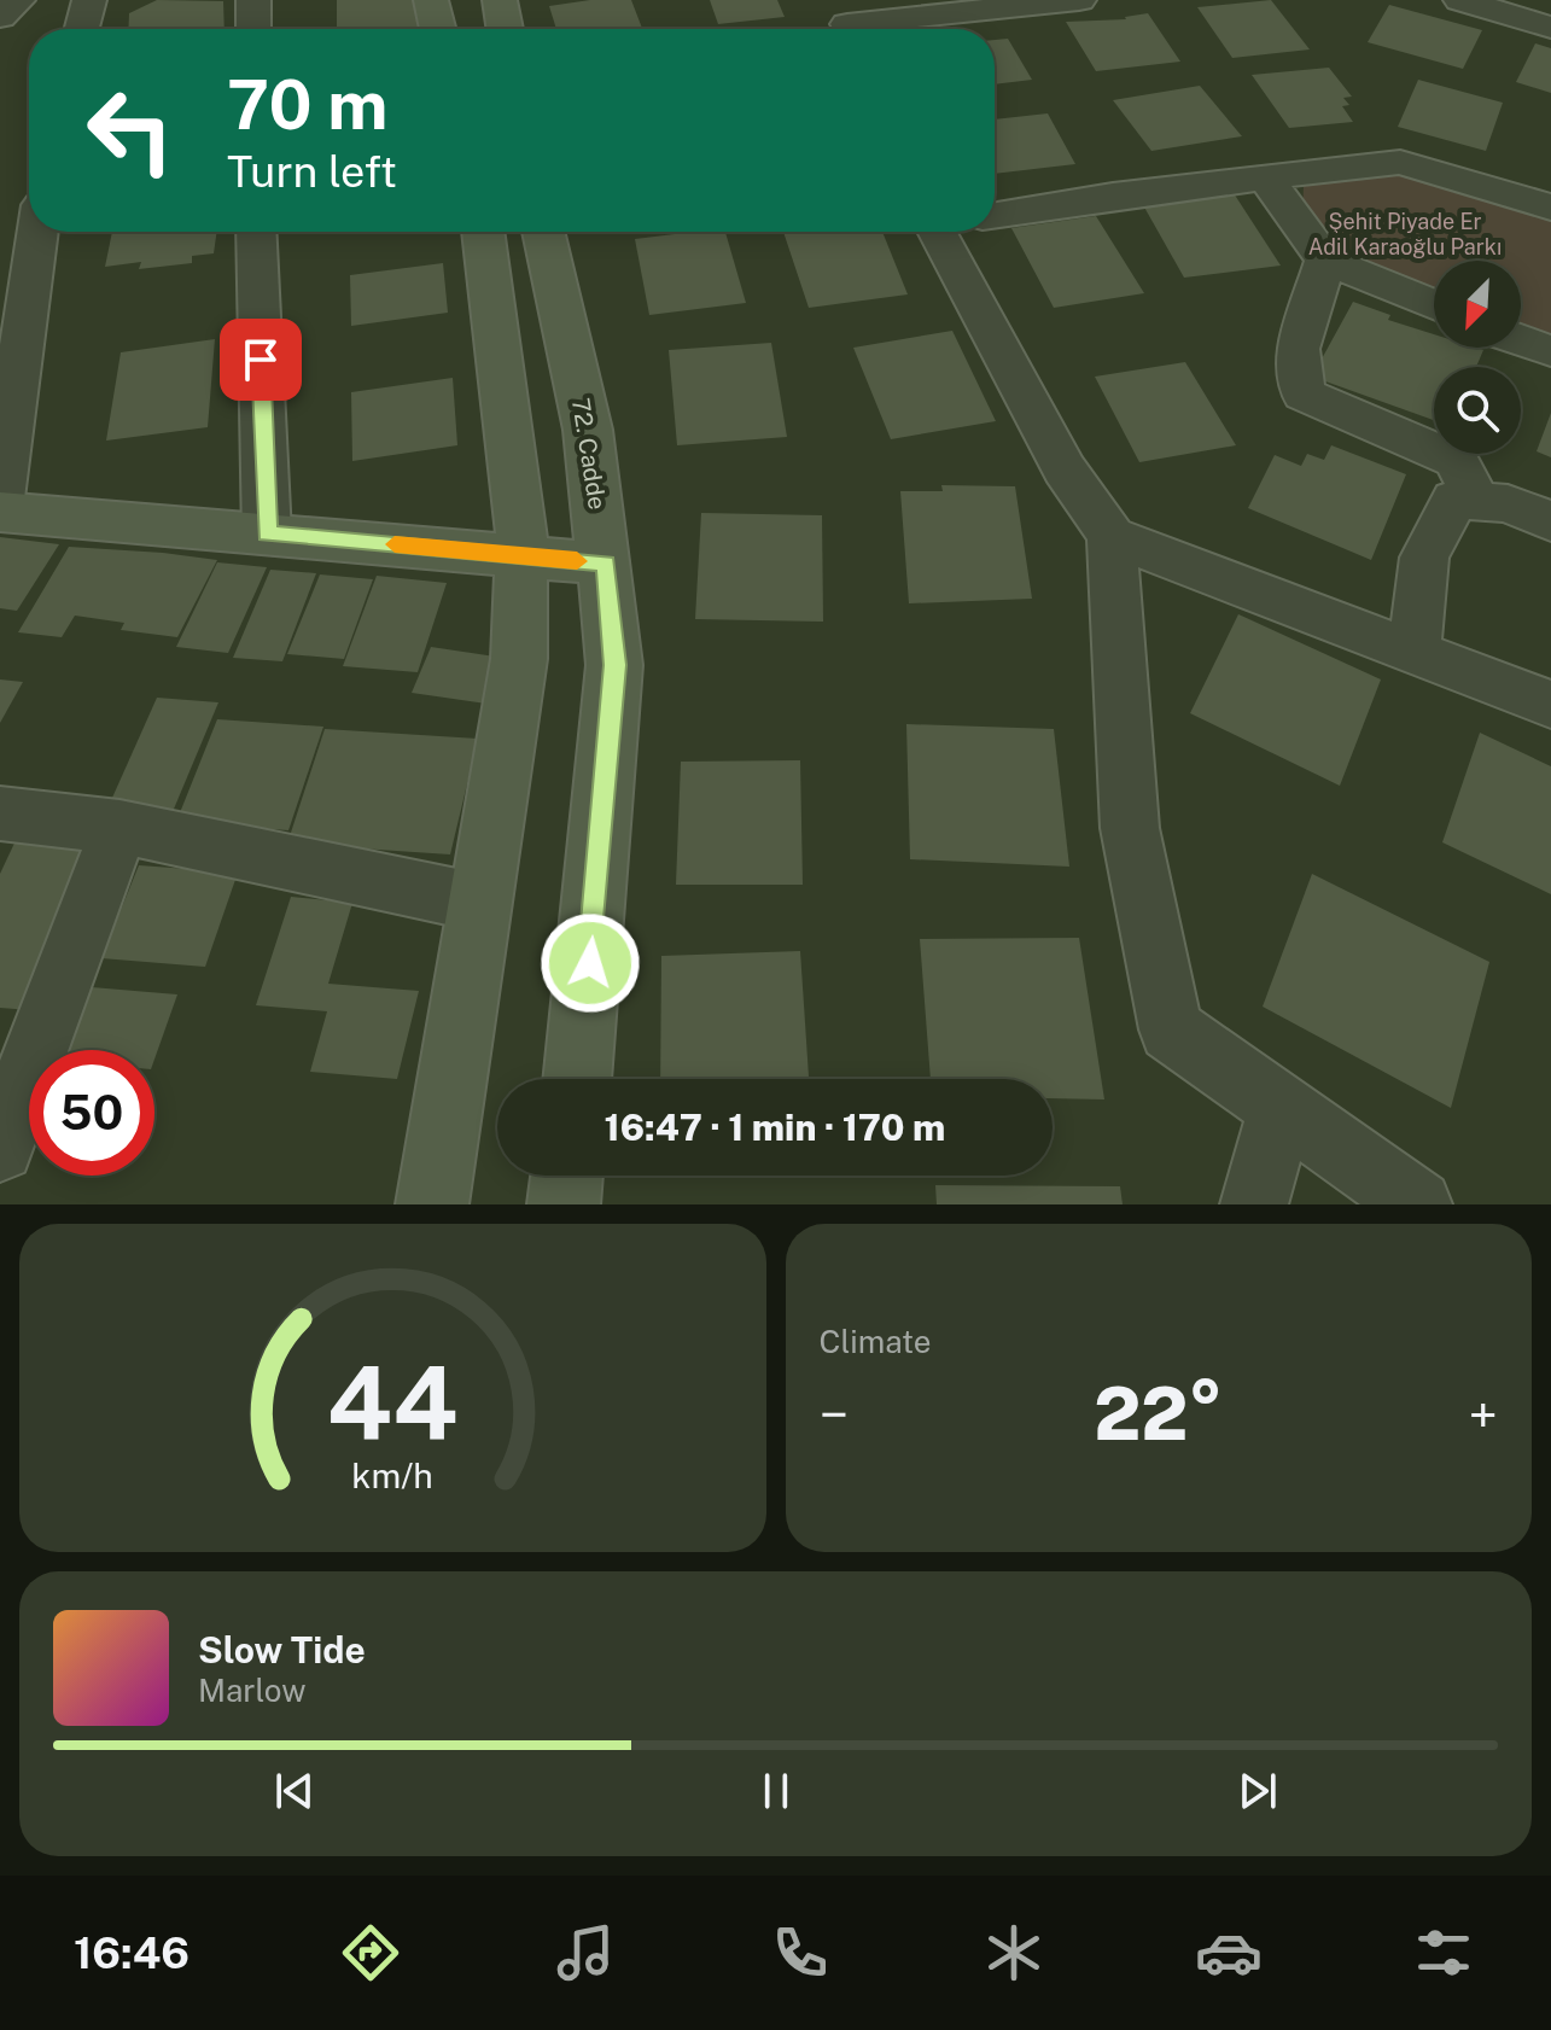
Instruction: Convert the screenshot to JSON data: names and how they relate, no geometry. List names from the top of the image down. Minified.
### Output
{"streets":{"main road":["72. Cadde"]},"parks":["Şehit Piyade Er Adil Karaoğlu Parkı"],"north":"bottom left","page":{"turn":["70 m","Turn left"],"limit":"50","trip":"16:47 · 1 min · 170 m","tile":"Climate","heat":["−","22°","+"],"song":["Slow Tide","Marlow"],"tabs":"16:46","gauge":["44","km/h"]}}
